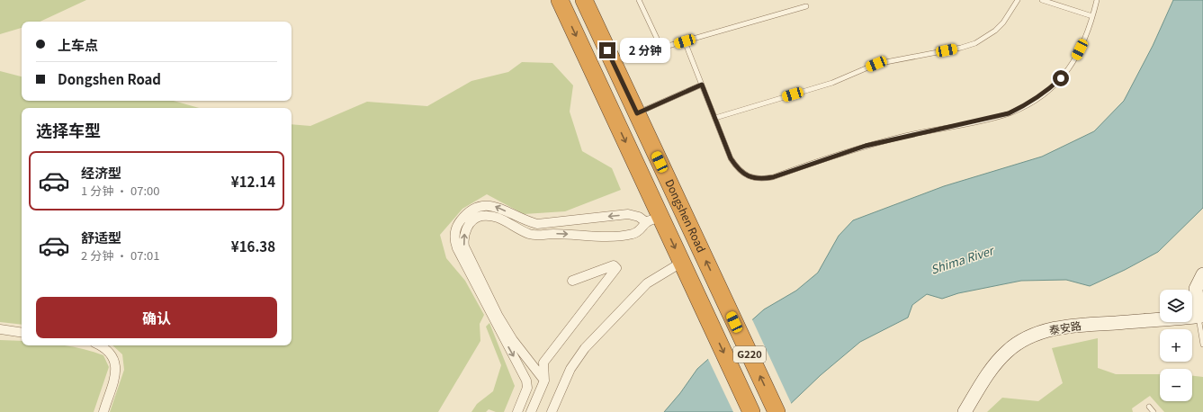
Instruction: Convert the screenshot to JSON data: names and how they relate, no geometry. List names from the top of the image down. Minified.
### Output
{"streets":{"highway":["Dongshen Road","G220"],"street":["泰安路"]},"water":["Shima River"],"page":{"banner":["上车点","Dongshen Road"],"bubble":"2 分钟","heading":"选择车型","list":[{"name":"经济型","note":"1 分钟 · 07:00","value":"¥12.14"},{"name":"舒适型","note":"2 分钟 · 07:01","value":"¥16.38"}],"map_buttons":["+","−"],"buttons":"确认"}}
